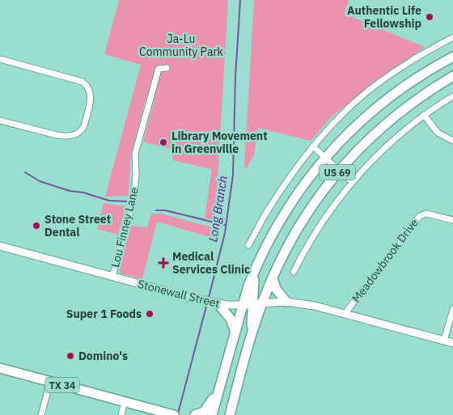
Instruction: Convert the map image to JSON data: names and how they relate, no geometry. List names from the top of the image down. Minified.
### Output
{"streets":{"main road":["US 69","TX 34"],"street":["Lou Finney Lane","Meadowbrook Drive","Stonewall Street"]},"crossings":[["US 69","Stonewall Street"],["Lou Finney Lane","Stonewall Street"],["Meadowbrook Drive","Stonewall Street"]],"water":["Long Branch"],"parks":["Ja-Lu Community Park"],"places":{"other":["Authentic Life Fellowship","Library Movement in Greenville","Stone Street Dental","Super 1 Foods","Domino's"],"health":["Medical Services Clinic"]}}
